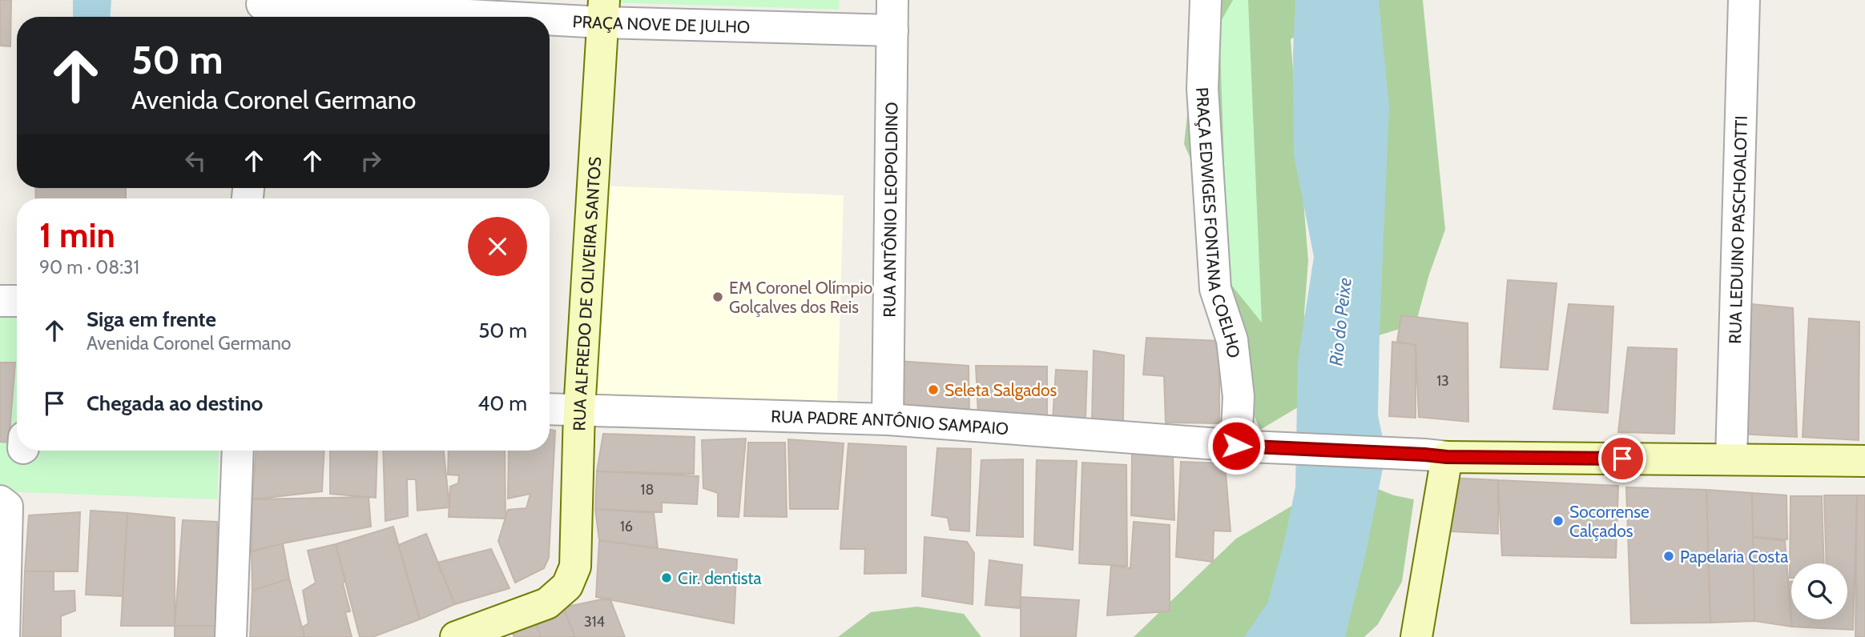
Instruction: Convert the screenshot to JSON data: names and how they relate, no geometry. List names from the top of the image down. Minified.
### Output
{"streets":{"street":["PRAÇA NOVE DE JULHO","RUA ANTÔNIO LEOPOLDINO","PRAÇA EDWIGES FONTANA COELHO","RUA LEDUINO PASCHOALOTTI","RUA ALFREDO DE OLIVEIRA SANTOS","RUA PADRE ANTÔNIO SAMPAIO"]},"crossings":[["PRAÇA NOVE DE JULHO","RUA ANTÔNIO LEOPOLDINO"],["PRAÇA NOVE DE JULHO","RUA ALFREDO DE OLIVEIRA SANTOS"],["RUA ANTÔNIO LEOPOLDINO","RUA PADRE ANTÔNIO SAMPAIO"],["PRAÇA EDWIGES FONTANA COELHO","RUA PADRE ANTÔNIO SAMPAIO"],["RUA ALFREDO DE OLIVEIRA SANTOS","RUA PADRE ANTÔNIO SAMPAIO"]],"water":["Rio do Peixe"],"places":["EM Coronel Olímpio Golçalves dos Reis","Seleta Salgados","Socorrense Calçados","Papelaria Costa","Cir. dentista"],"house_numbers":["13","18","16","314"],"page":{"turn":["50 m","Avenida Coronel Germano"],"heading":["1 min","90 m · 08:31"],"list":[{"name":"Siga em frente","note":"Avenida Coronel Germano","value":"50 m"},{"name":"Chegada ao destino","value":"40 m"}]}}
